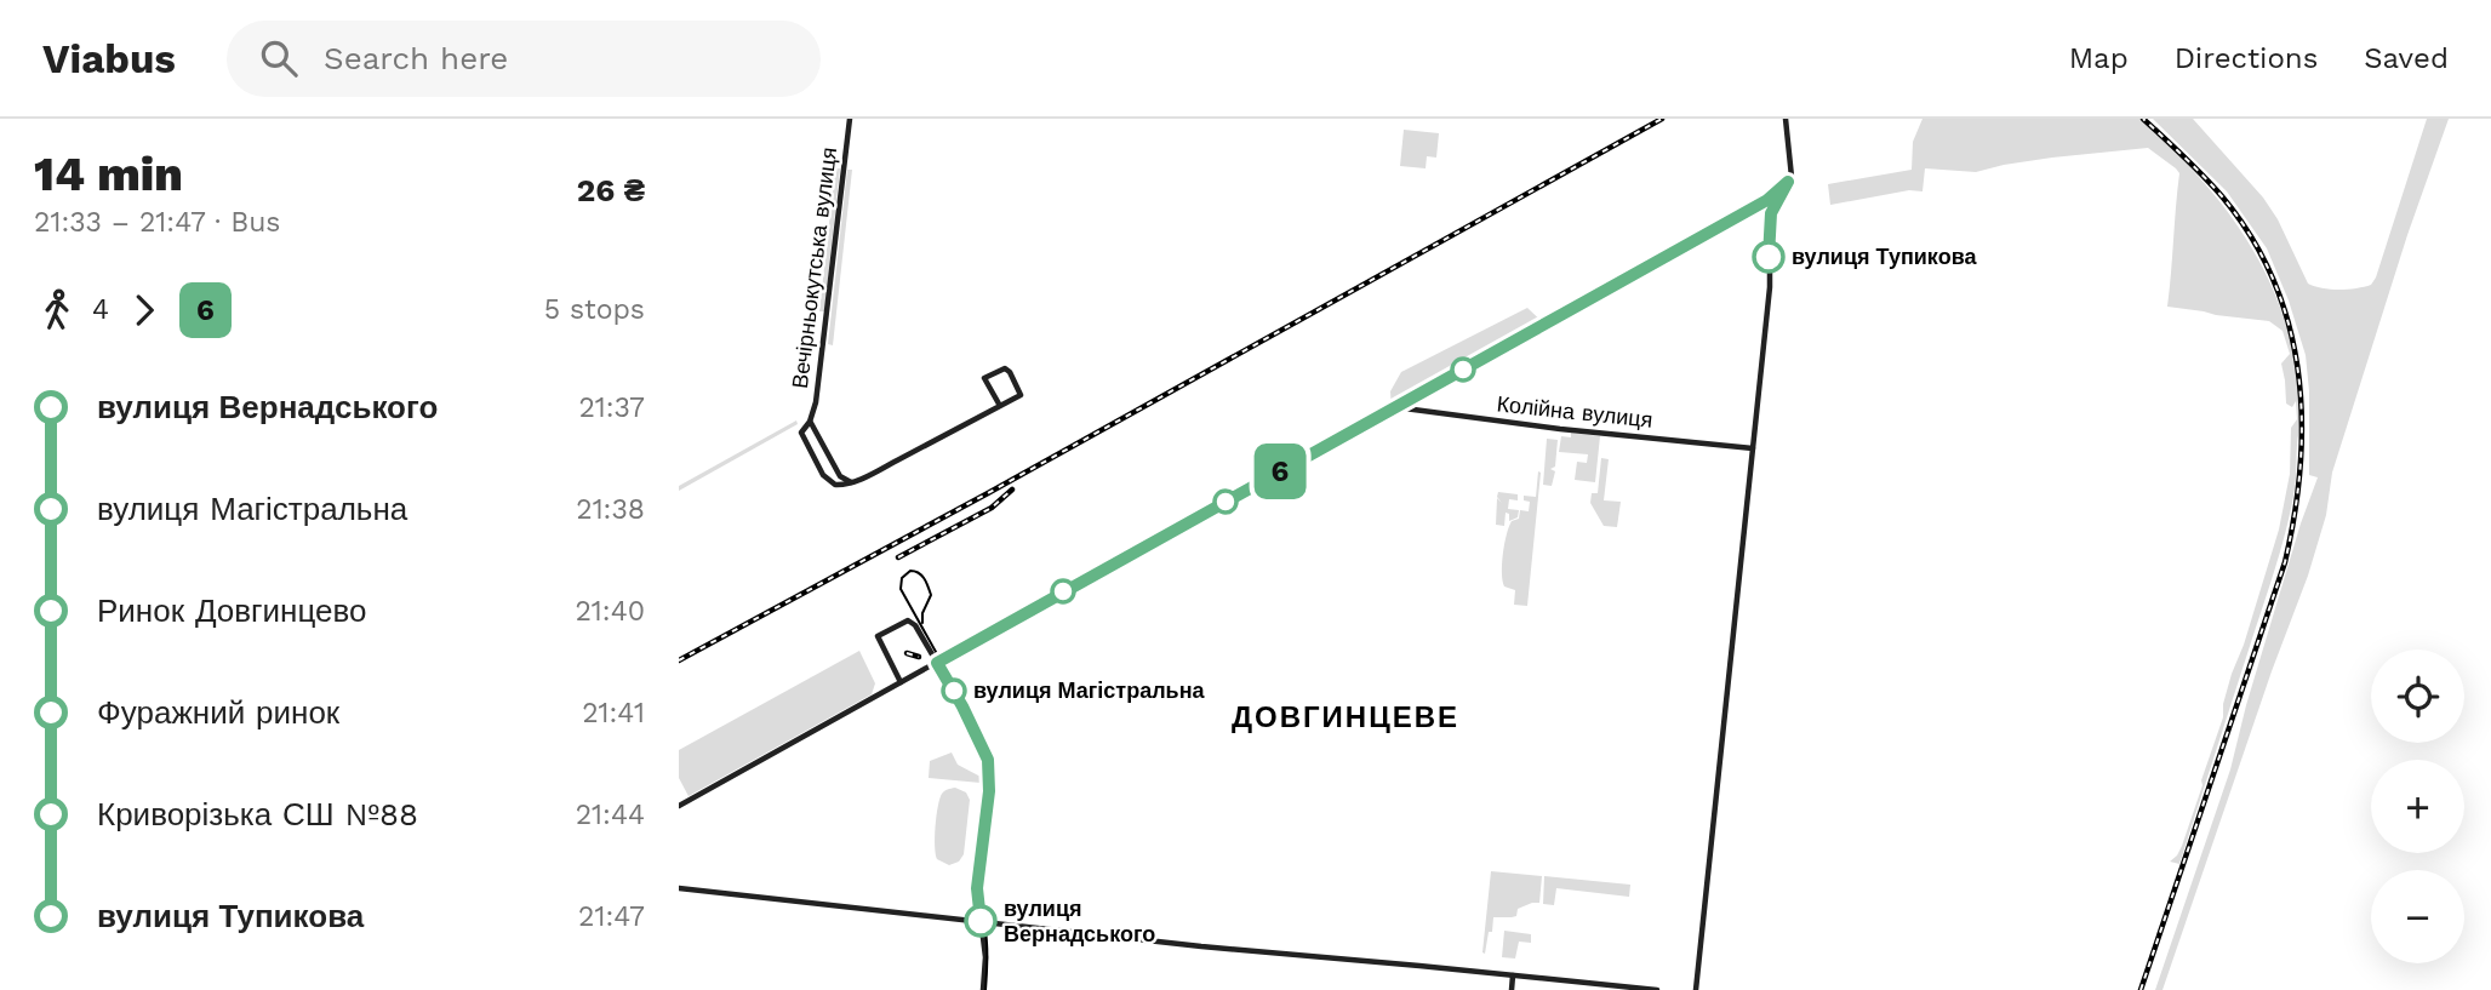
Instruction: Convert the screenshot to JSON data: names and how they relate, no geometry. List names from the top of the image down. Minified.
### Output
{"streets":{"street":["Вечірньокутська вулиця","Колійна вулиця"]},"districts":["ДОВГИНЦЕВЕ"],"places":["вулиця Тупикова","вулиця Магістральна","вулиця Вернадського"],"lines":["bus line 6"],"page":{"header":"Viabus","search":"Search here","nav":["Map","Directions","Saved"],"heading":["14 min","21:33 – 21:47 · Bus","26 ₴"],"on_map":"6","legs":["4","6","5 stops"],"list":[{"name":"вулиця Вернадського","value":"21:37"},{"name":"вулиця Магістральна","value":"21:38"},{"name":"Ринок Довгинцево","value":"21:40"},{"name":"Фуражний ринок","value":"21:41"},{"name":"Криворізька СШ №88","value":"21:44"},{"name":"вулиця Тупикова","value":"21:47"}],"map_buttons":["+","−"]}}
